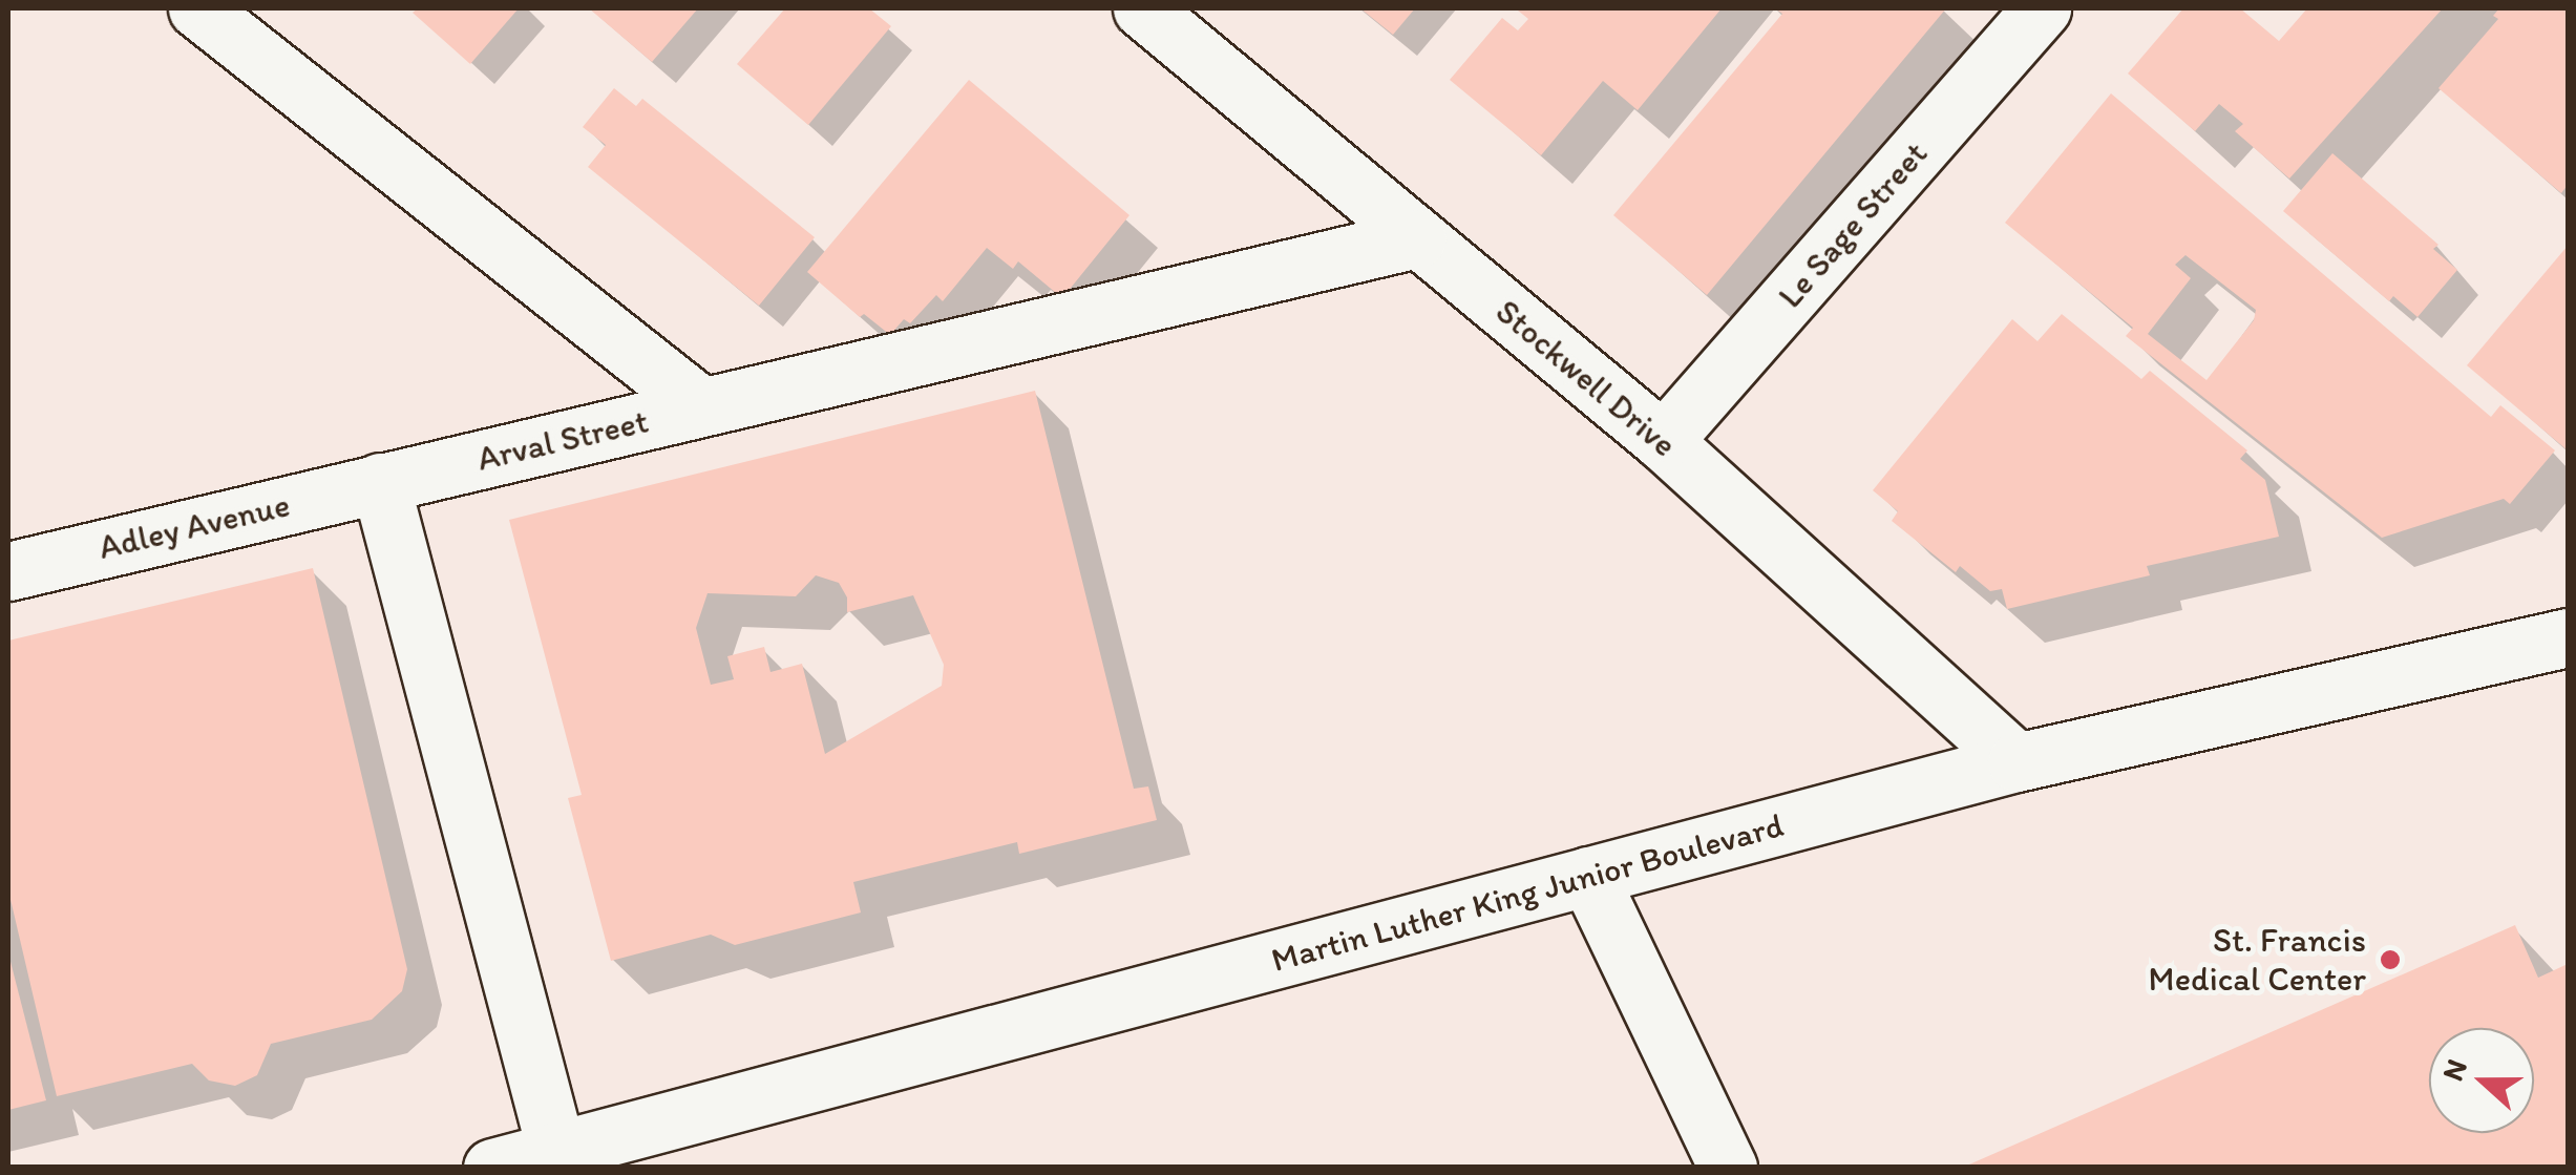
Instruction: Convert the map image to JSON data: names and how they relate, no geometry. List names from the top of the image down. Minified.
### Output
{"streets":{"street":["Le Sage Street","Stockwell Drive","Arval Street","Adley Avenue","Martin Luther King Junior Boulevard"]},"crossings":[["Le Sage Street","Stockwell Drive"],["Stockwell Drive","Arval Street"],["Stockwell Drive","Martin Luther King Junior Boulevard"],["Arval Street","Adley Avenue"]],"places":["St. Francis Medical Center"],"north":"left"}
